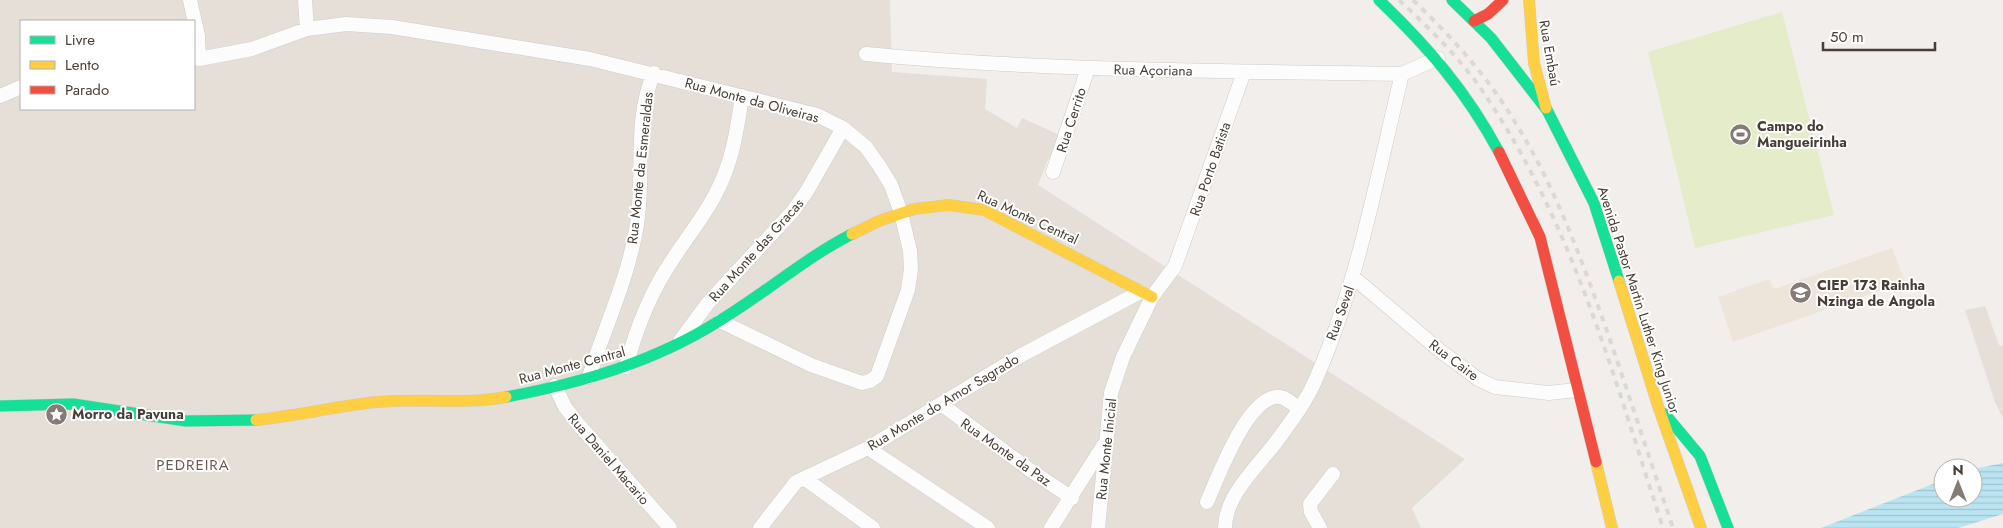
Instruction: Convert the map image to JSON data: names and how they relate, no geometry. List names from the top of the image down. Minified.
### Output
{"streets":{"street":["Rua Embaú","Rua Açoriana","Rua Monte da Oliveiras","Rua Cerrito","Rua Monte da Esmeraldas","Rua Porto Batista","Rua Monte Central","Rua Monte das Gracas","Avenida Pastor Martin Luther King Junior","Rua Seval","Rua Caire","Rua Monte do Amor Sagrado","Rua Monte Inicial","Rua Monte da Paz","Rua Daniel Macario"]},"crossings":[["Rua Embaú","Avenida Pastor Martin Luther King Junior"],["Rua Açoriana","Rua Cerrito"],["Rua Açoriana","Rua Porto Batista"],["Rua Açoriana","Rua Seval"],["Rua Monte da Oliveiras","Rua Monte da Esmeraldas"],["Rua Monte da Oliveiras","Rua Monte Central"],["Rua Monte da Oliveiras","Rua Monte das Gracas"],["Rua Monte da Esmeraldas","Rua Monte Central"],["Rua Porto Batista","Rua Monte Inicial"],["Rua Monte Central","Rua Monte das Gracas"],["Rua Monte Central","Rua Monte do Amor Sagrado"],["Rua Monte Central","Rua Monte Inicial"],["Rua Monte Central","Rua Daniel Macario"],["Rua Seval","Rua Caire"],["Rua Monte do Amor Sagrado","Rua Monte Inicial"],["Rua Monte do Amor Sagrado","Rua Monte da Paz"]],"districts":["PEDREIRA"],"places":{"sports":["Campo do Mangueirinha"],"school or university":["CIEP 173 Rainha Nzinga de Angola"],"place":["Morro da Pavuna"]},"legend":["Livre","Lento","Parado"],"scale_bar":"50 m","north":"top"}
